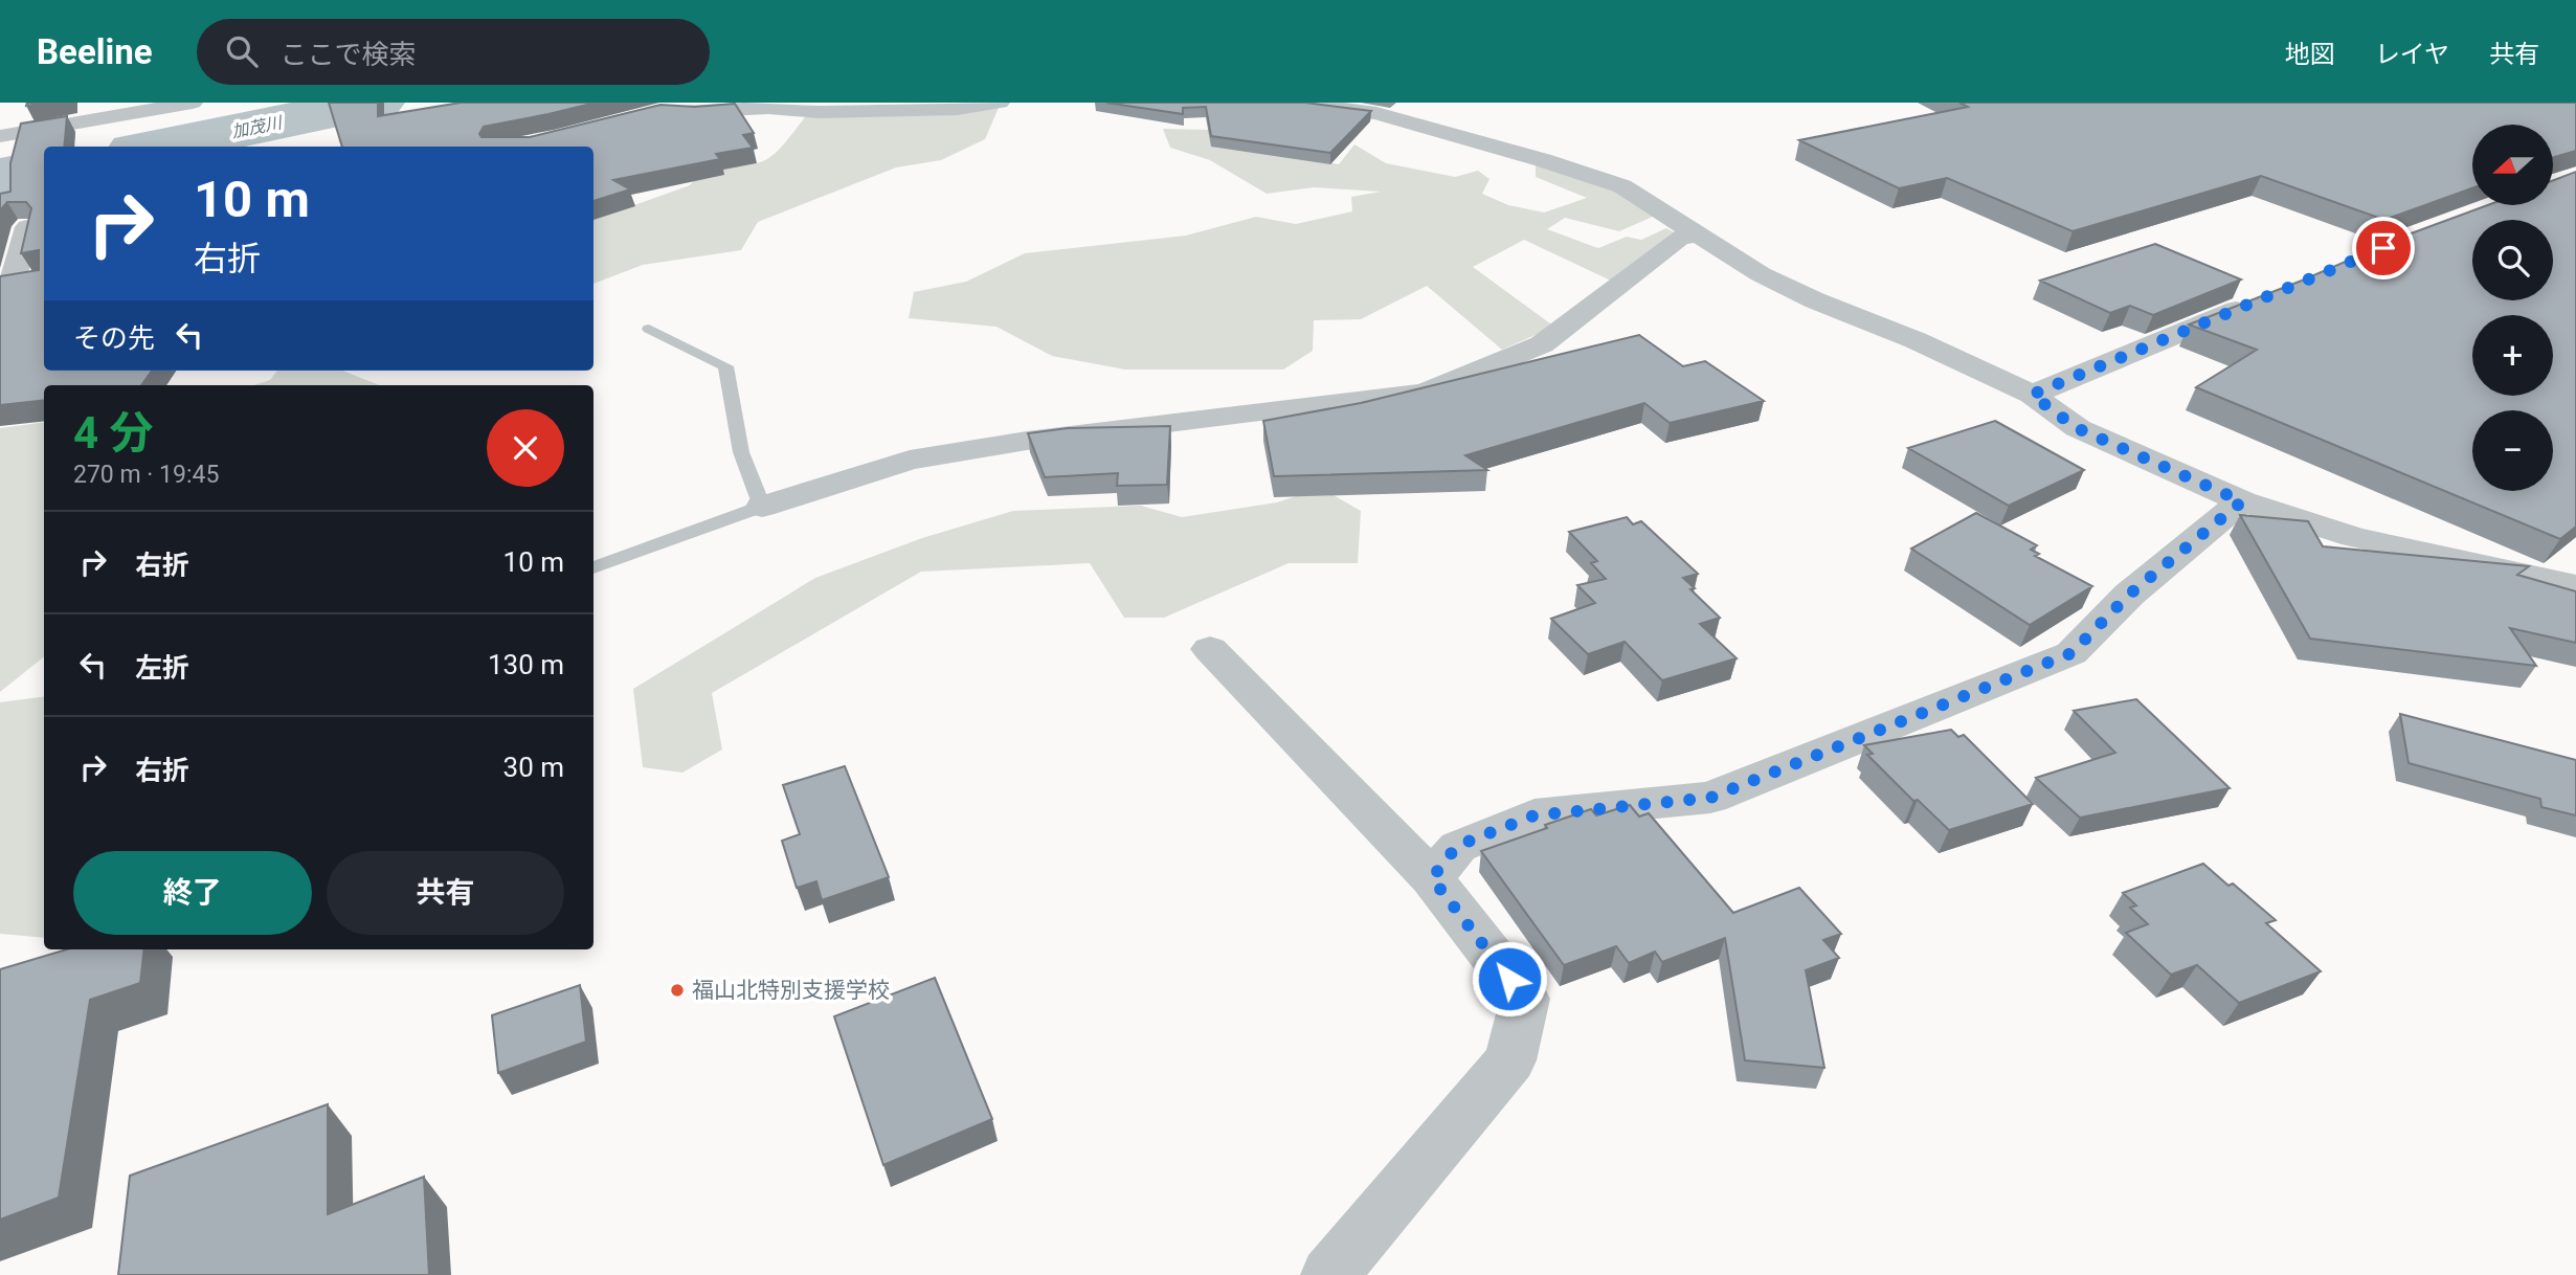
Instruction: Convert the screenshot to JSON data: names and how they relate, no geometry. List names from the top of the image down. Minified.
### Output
{"water":["加茂川"],"places":["福山北特別支援学校"],"north":"left","page":{"header":"Beeline","search":"ここで検索","nav":["地図","レイヤ","共有"],"map_buttons":["+","−"],"turn":["10 m","右折"],"then":"その先","heading":["4 分","270 m · 19:45"],"list":[{"name":"右折","value":"10 m"},{"name":"左折","value":"130 m"},{"name":"右折","value":"30 m"}],"buttons":["終了","共有"]}}
